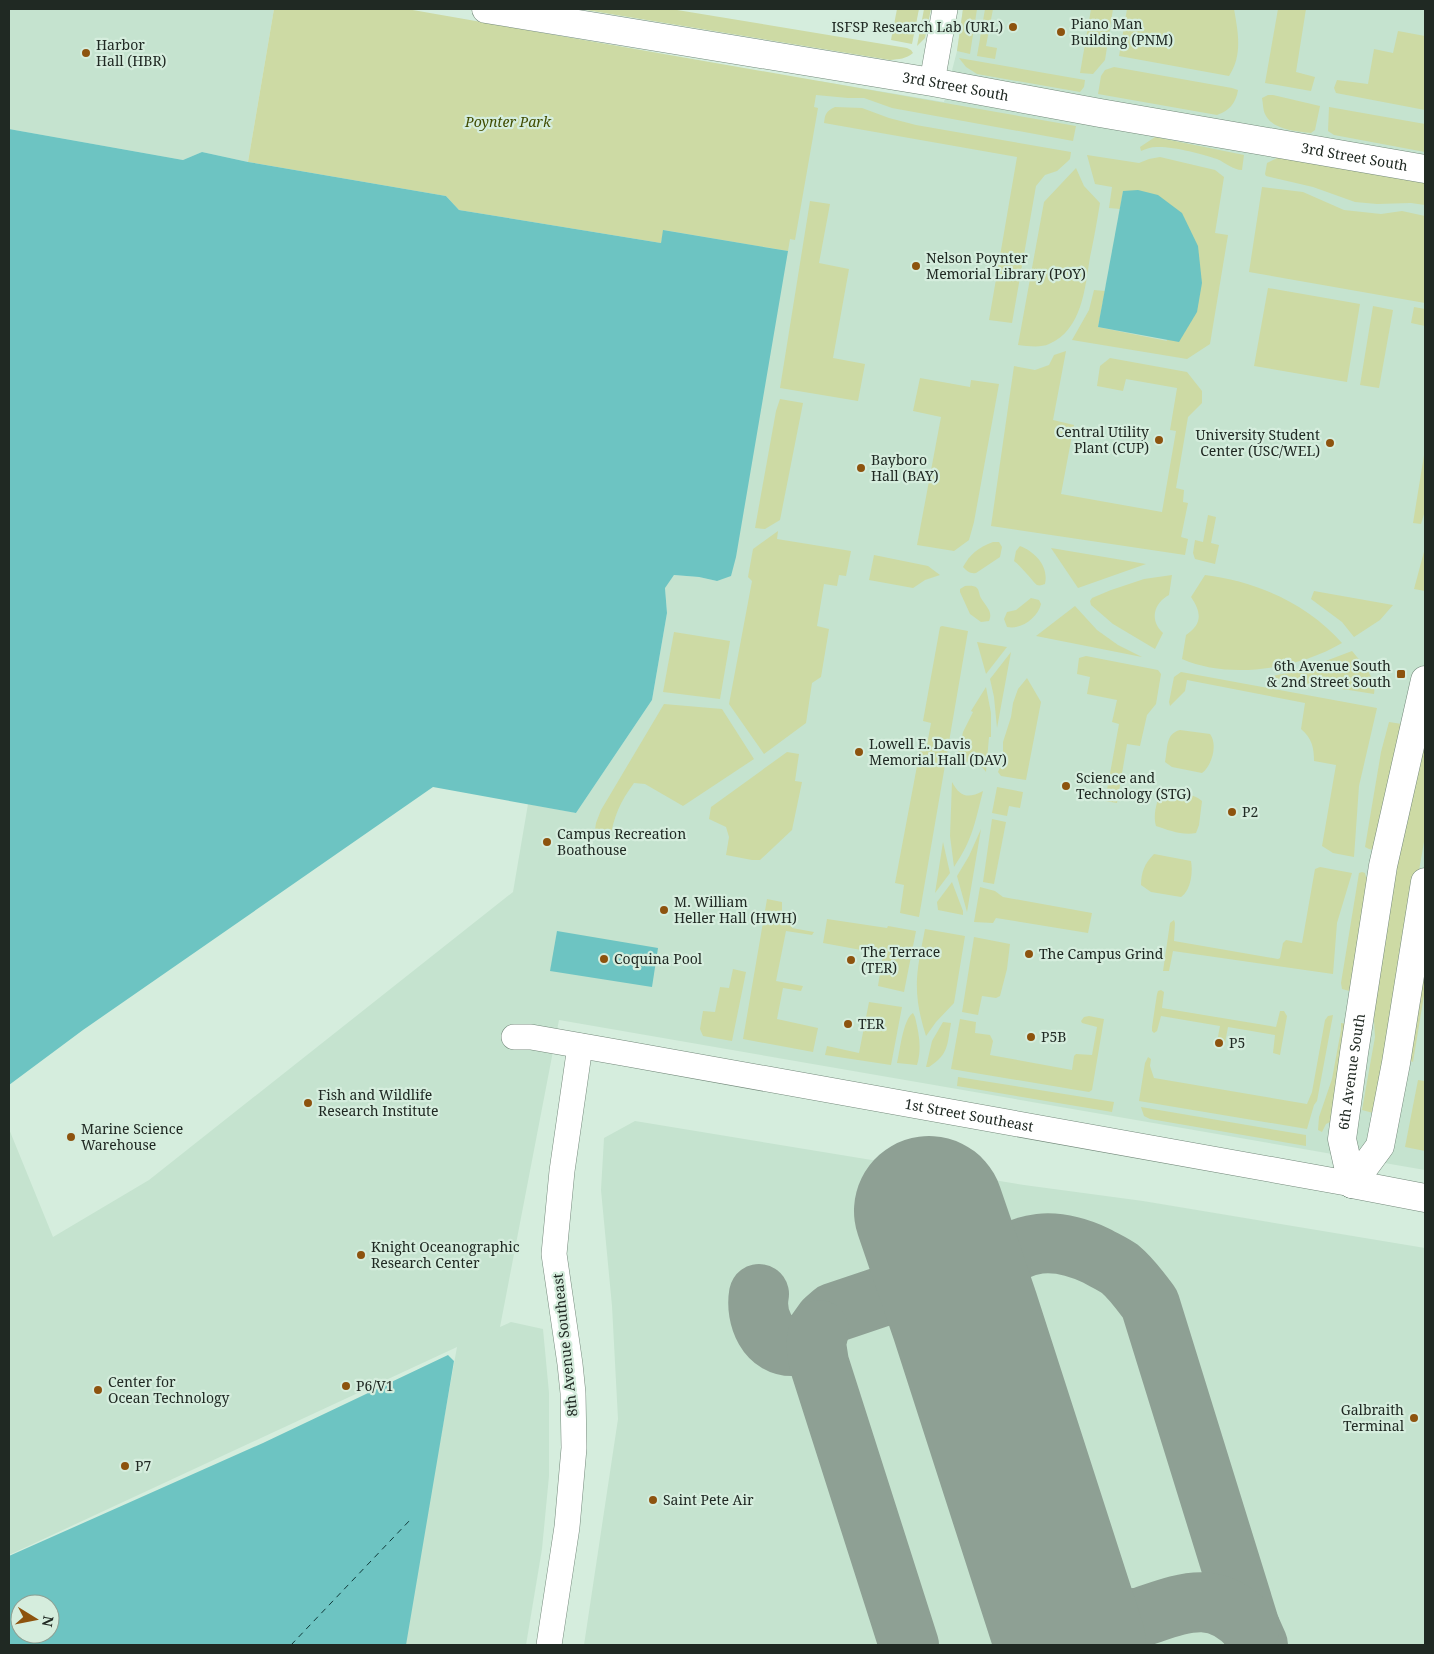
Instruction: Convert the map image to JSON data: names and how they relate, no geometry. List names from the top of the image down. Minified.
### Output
{"streets":{"street":["3rd Street South","6th Avenue South","1st Street Southeast","8th Avenue Southeast"]},"crossings":[["6th Avenue South","1st Street Southeast"],["1st Street Southeast","8th Avenue Southeast"]],"parks":["Poynter Park"],"places":{"other":["ISFSP Research Lab (URL)","Piano Man Building (PNM)","Harbor Hall (HBR)","Nelson Poynter Memorial Library (POY)","Central Utility Plant (CUP)","University Student Center (USC/WEL)","Bayboro Hall (BAY)","Lowell E. Davis Memorial Hall (DAV)","Science and Technology (STG)","P2","Campus Recreation Boathouse","M. William Heller Hall (HWH)","The Campus Grind","Coquina Pool","The Terrace (TER)","TER","P5B","P5","Fish and Wildlife Research Institute","Marine Science Warehouse","Knight Oceanographic Research Center","P6/V1","Center for Ocean Technology","Galbraith Terminal","P7","Saint Pete Air"],"transit":["6th Avenue South & 2nd Street South"]},"north":"right"}
